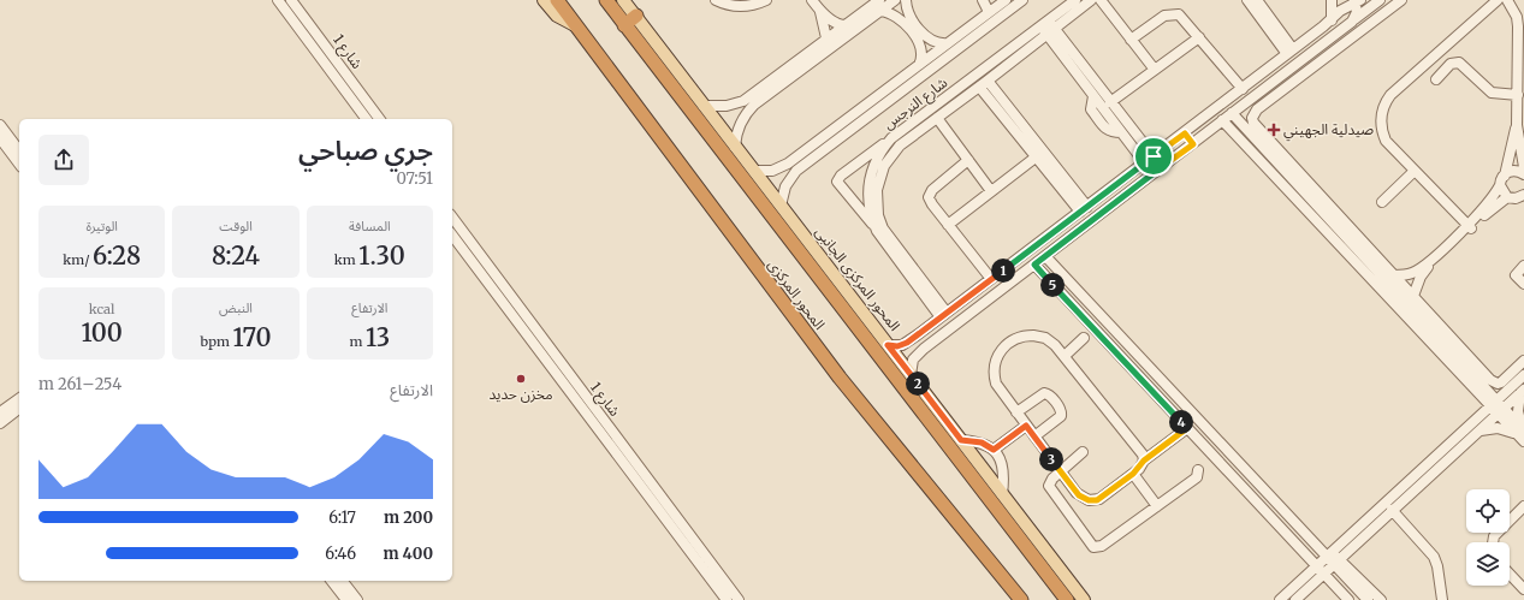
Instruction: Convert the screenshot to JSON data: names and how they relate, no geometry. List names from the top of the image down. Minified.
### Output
{"streets":{"highway":["المحور المركزى"],"main road":["المحور المركزى الجانبى"],"street":["شارع 1","شارع النرجس"]},"places":{"health":["صيدلية الجهيني"],"other":["مخزن حديد"]},"page":{"heading":["جري صباحي","07:51"],"stats":[["المسافة","1.30 km"],["الوقت","8:24"],["الوتيرة","6:28 /km"],["الارتفاع","13 m"],["النبض","170 bpm"],["kcal","100"]],"pins":["1","5","2","4","3"],"chart":["الارتفاع","254–261 m"],"list":[{"name":"200 m","note":"6:17"},{"name":"400 m","note":"6:46"}]}}
